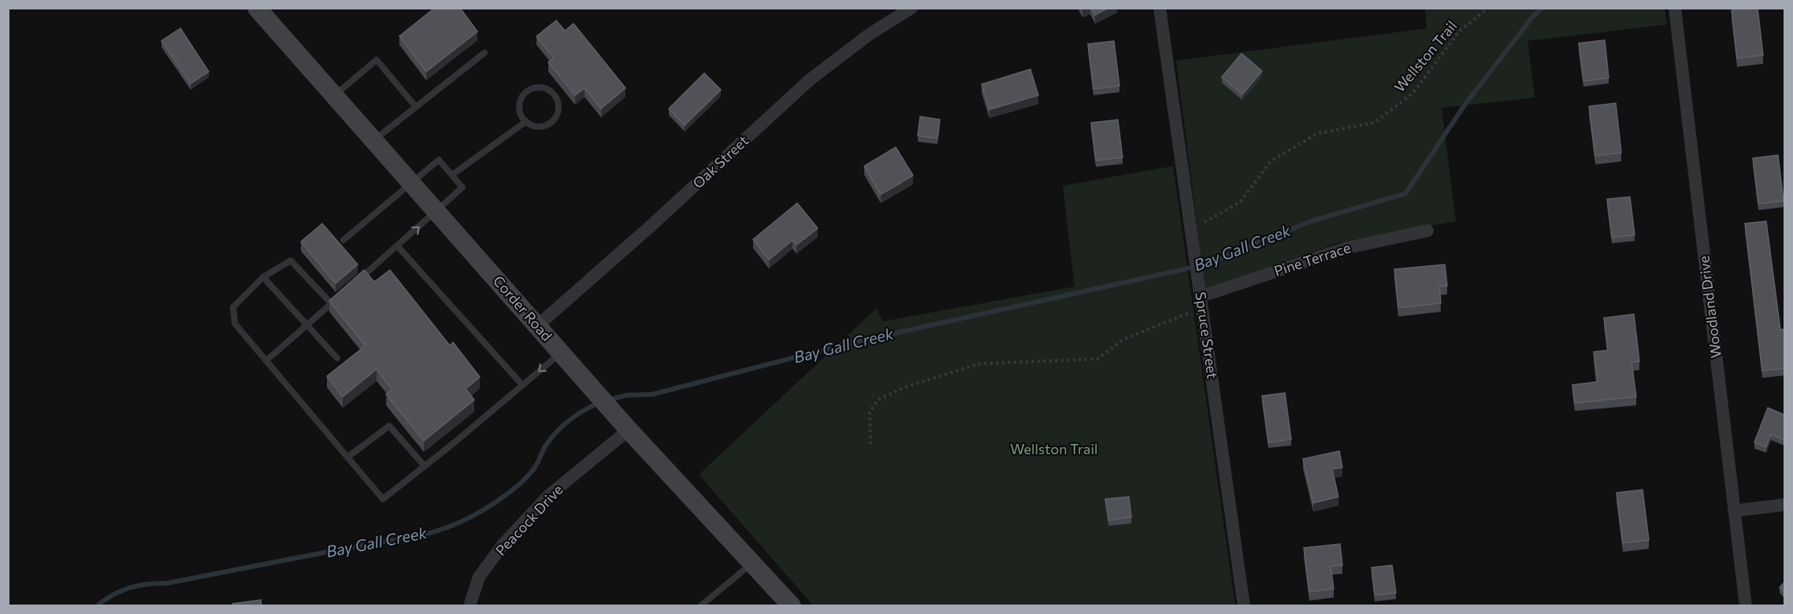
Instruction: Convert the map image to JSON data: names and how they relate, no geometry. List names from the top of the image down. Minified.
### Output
{"streets":{"street":["Oak Street","Pine Terrace","Woodland Drive","Corder Road","Spruce Street","Peacock Drive"],"path":["Wellston Trail"]},"crossings":[["Wellston Trail","Spruce Street"],["Oak Street","Corder Road"],["Pine Terrace","Spruce Street"],["Corder Road","Peacock Drive"]],"water":["Bay Gall Creek"],"parks":["Wellston Trail"]}
